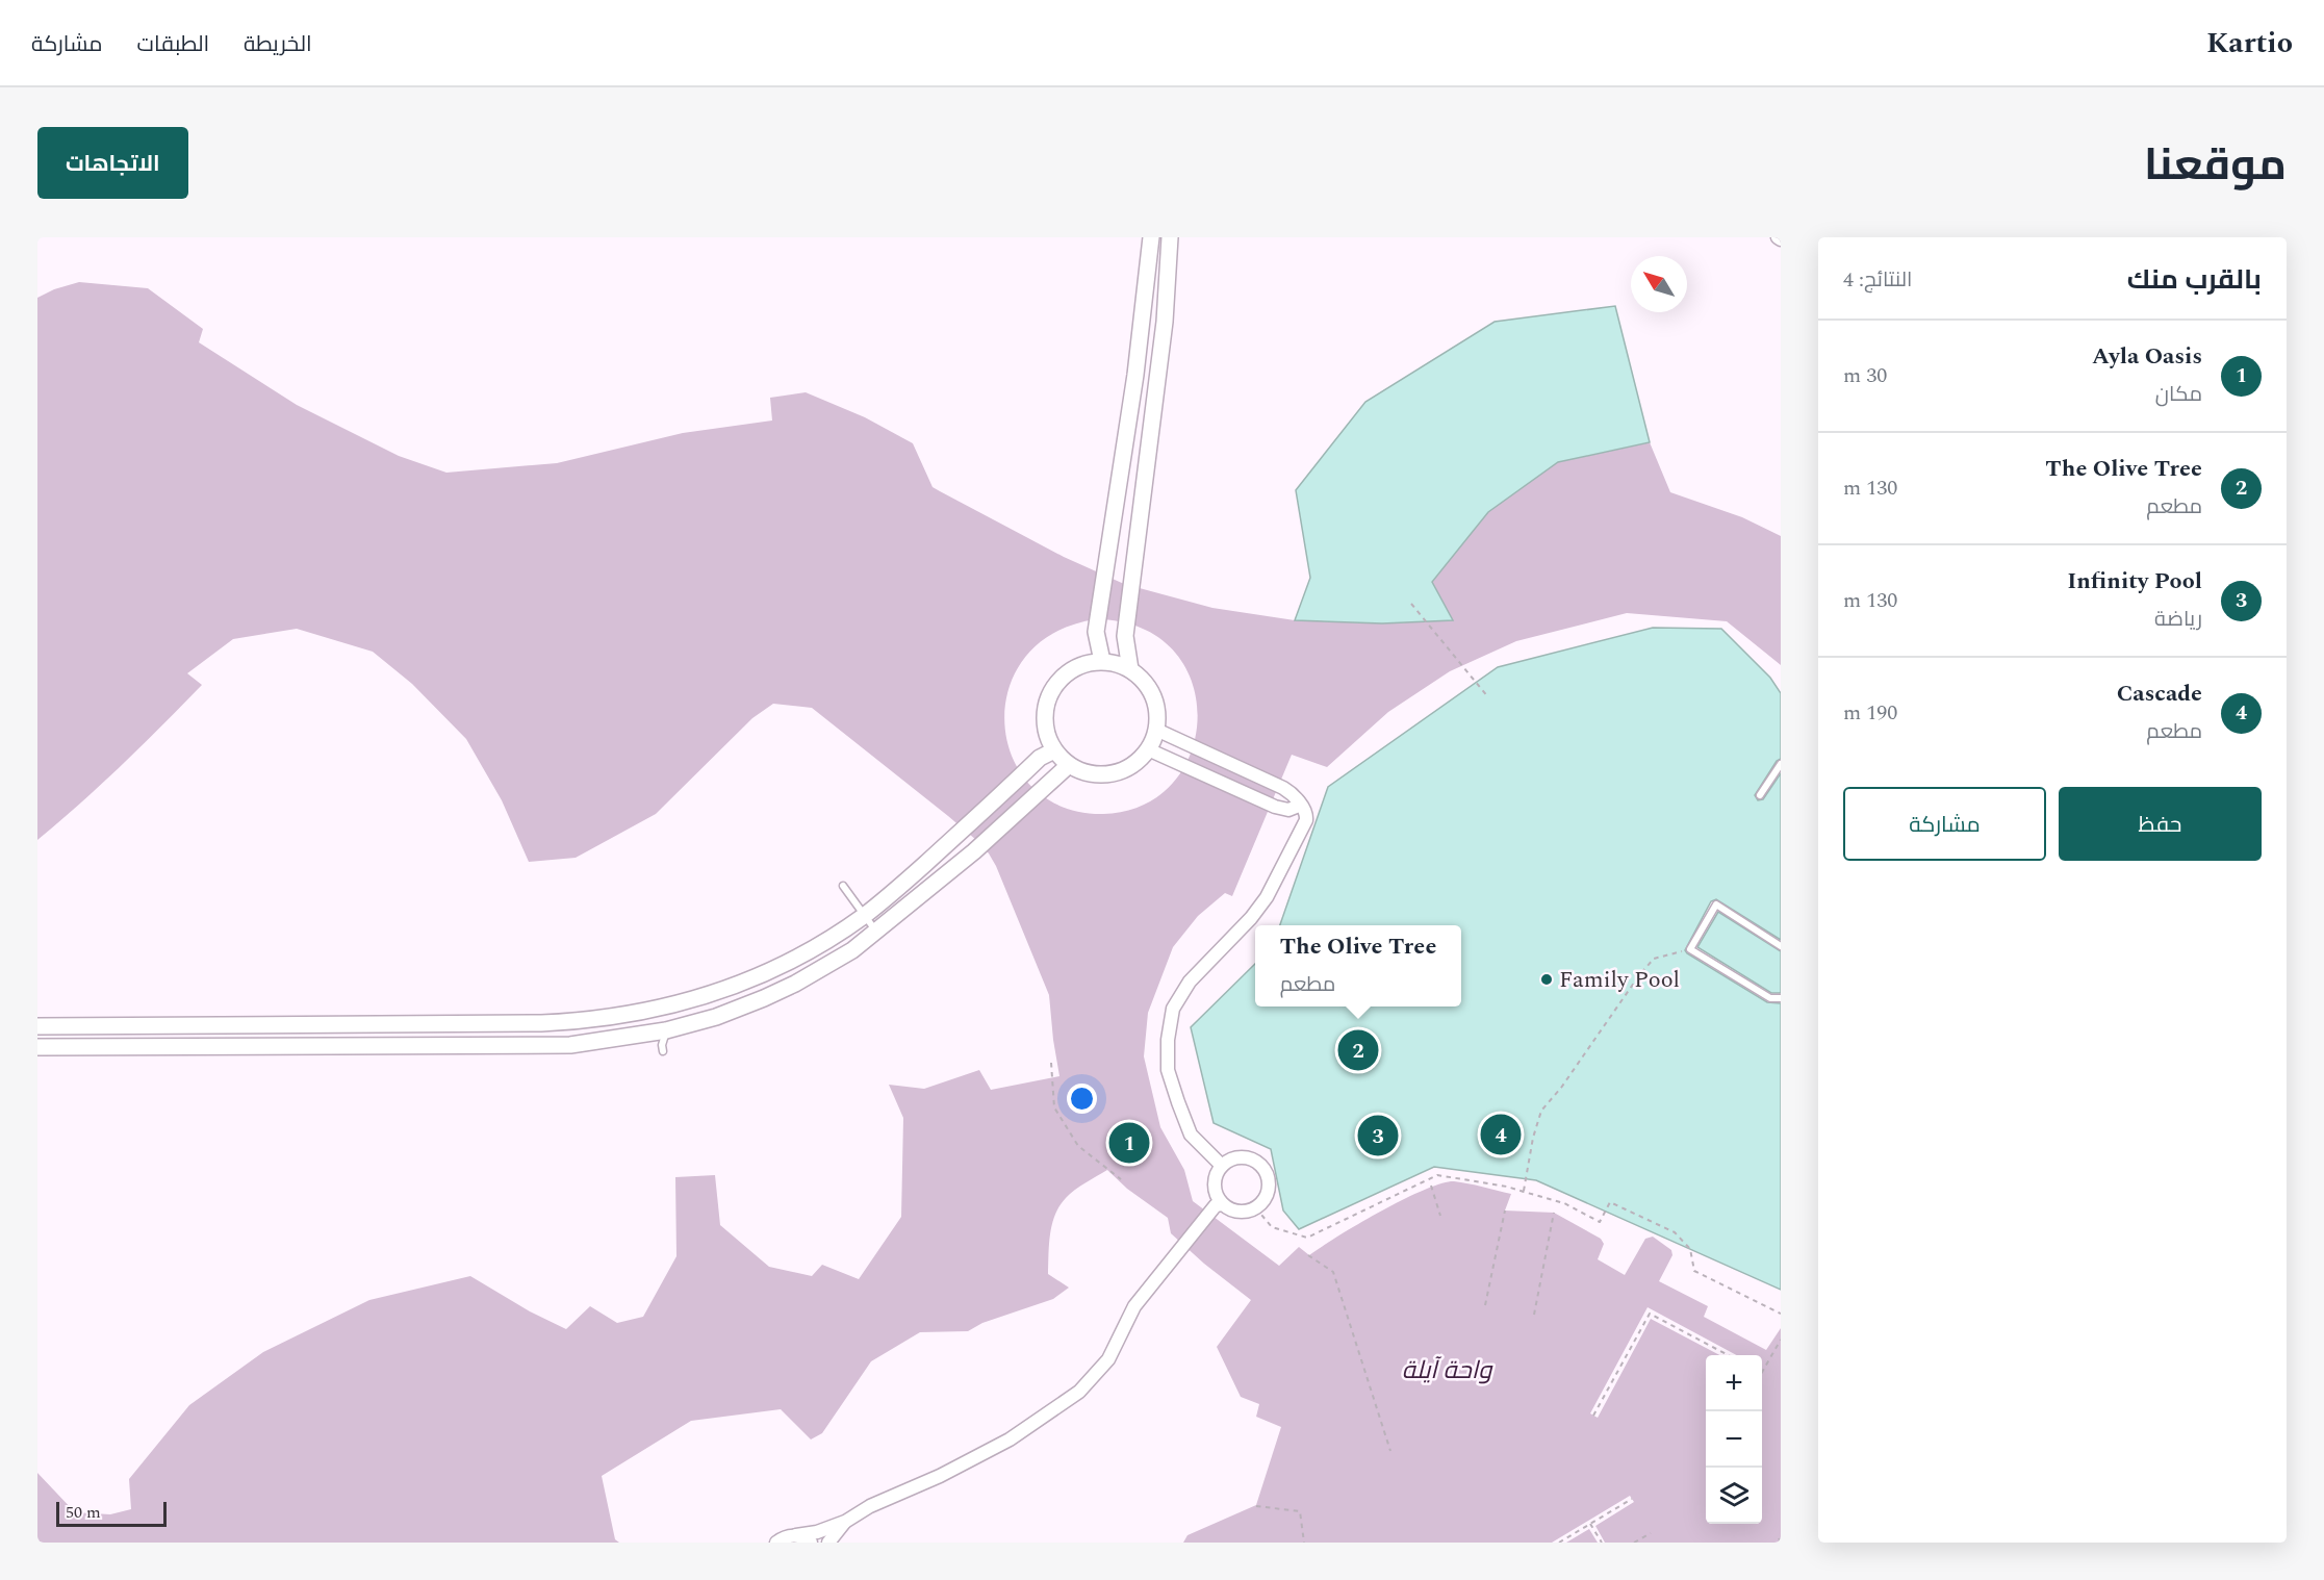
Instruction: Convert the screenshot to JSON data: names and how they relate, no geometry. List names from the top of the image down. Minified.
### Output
{"water":["واحة آيلة"],"places":["Family Pool"],"scale_bar":"50 m","north":"top left","page":{"header":"Kartio","nav":["الخريطة","الطبقات","مشاركة"],"title":"موقعنا","buttons":["الاتجاهات",["حفظ","مشاركة"]],"heading":["بالقرب منك","النتائج: 4"],"list":[{"mark":"1","name":"Ayla Oasis","note":"مكان","value":"30 m"},{"mark":"2","name":"The Olive Tree","note":"مطعم","value":"130 m"},{"mark":"3","name":"Infinity Pool","note":"رياضة","value":"130 m"},{"mark":"4","name":"Cascade","note":"مطعم","value":"190 m"}],"popup":["The Olive Tree","مطعم"],"pins":["2","4","3","1"],"map_buttons":["+","−"],"scale":"50 m"}}
